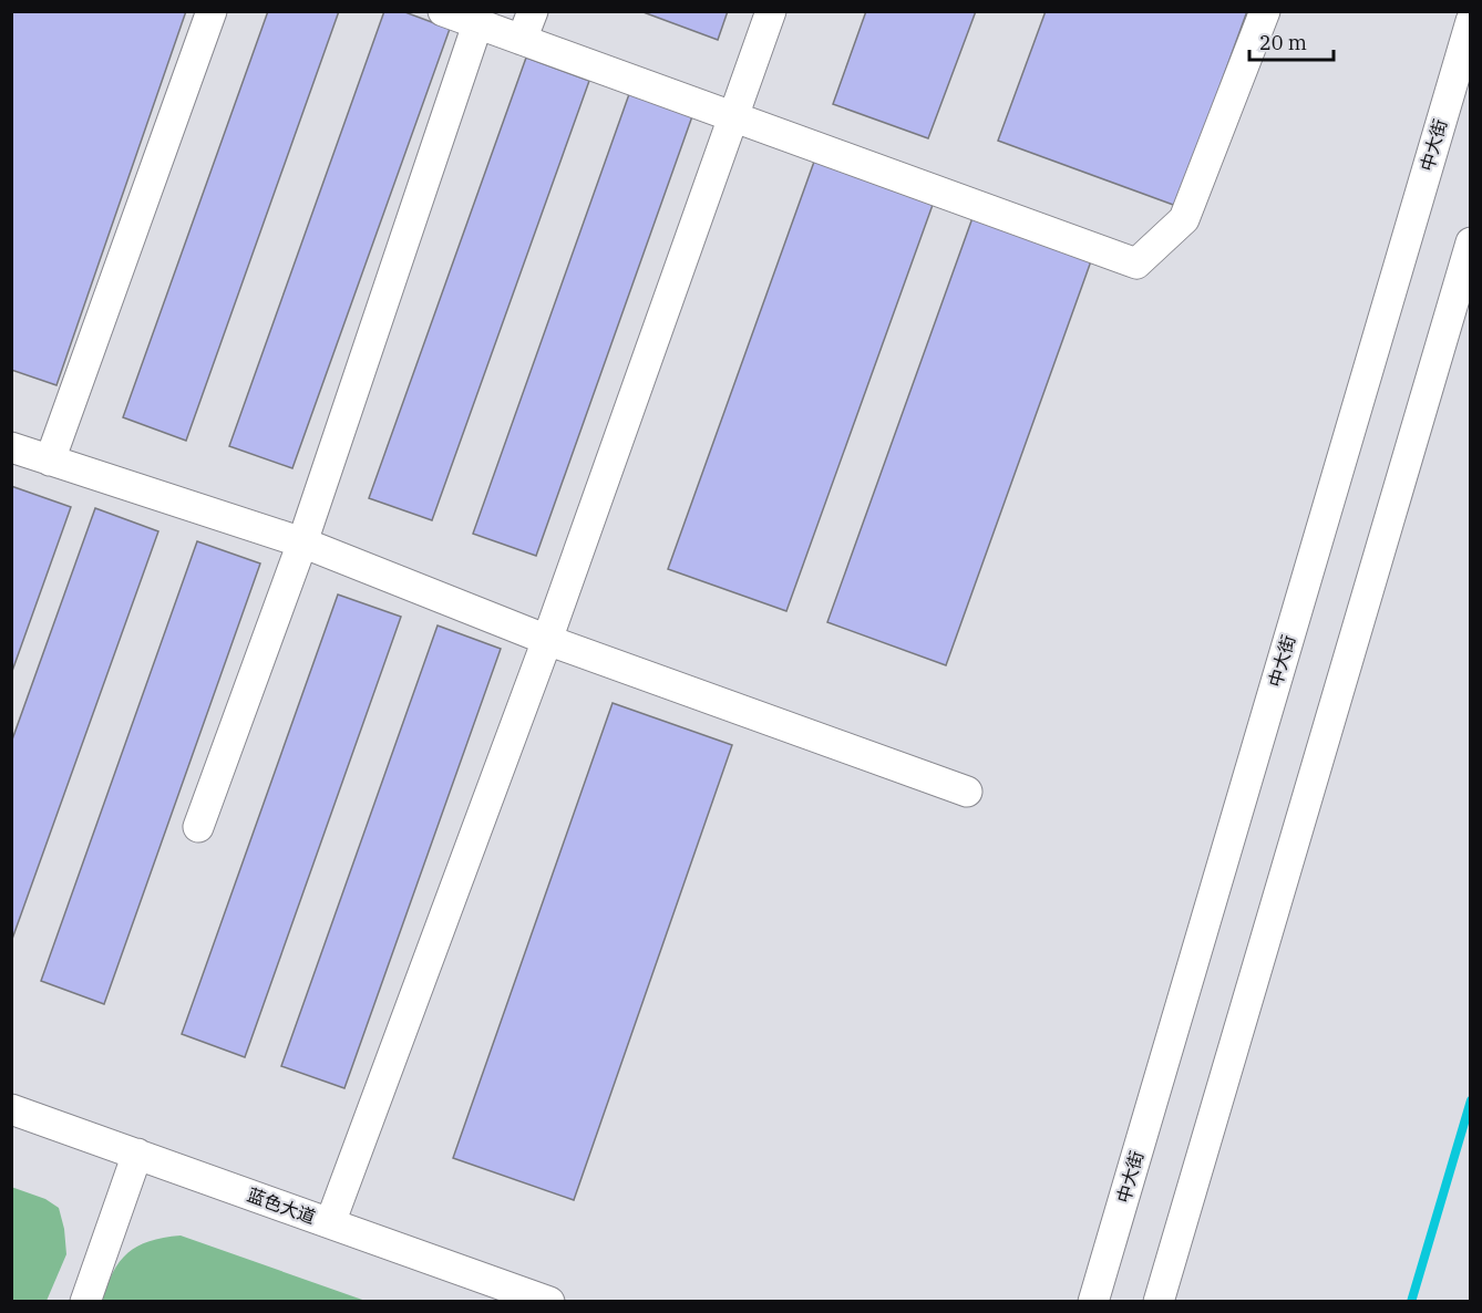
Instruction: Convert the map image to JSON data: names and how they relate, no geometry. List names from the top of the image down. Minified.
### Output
{"streets":{"street":["中大街","蓝色大道"]},"scale_bar":"20 m"}
